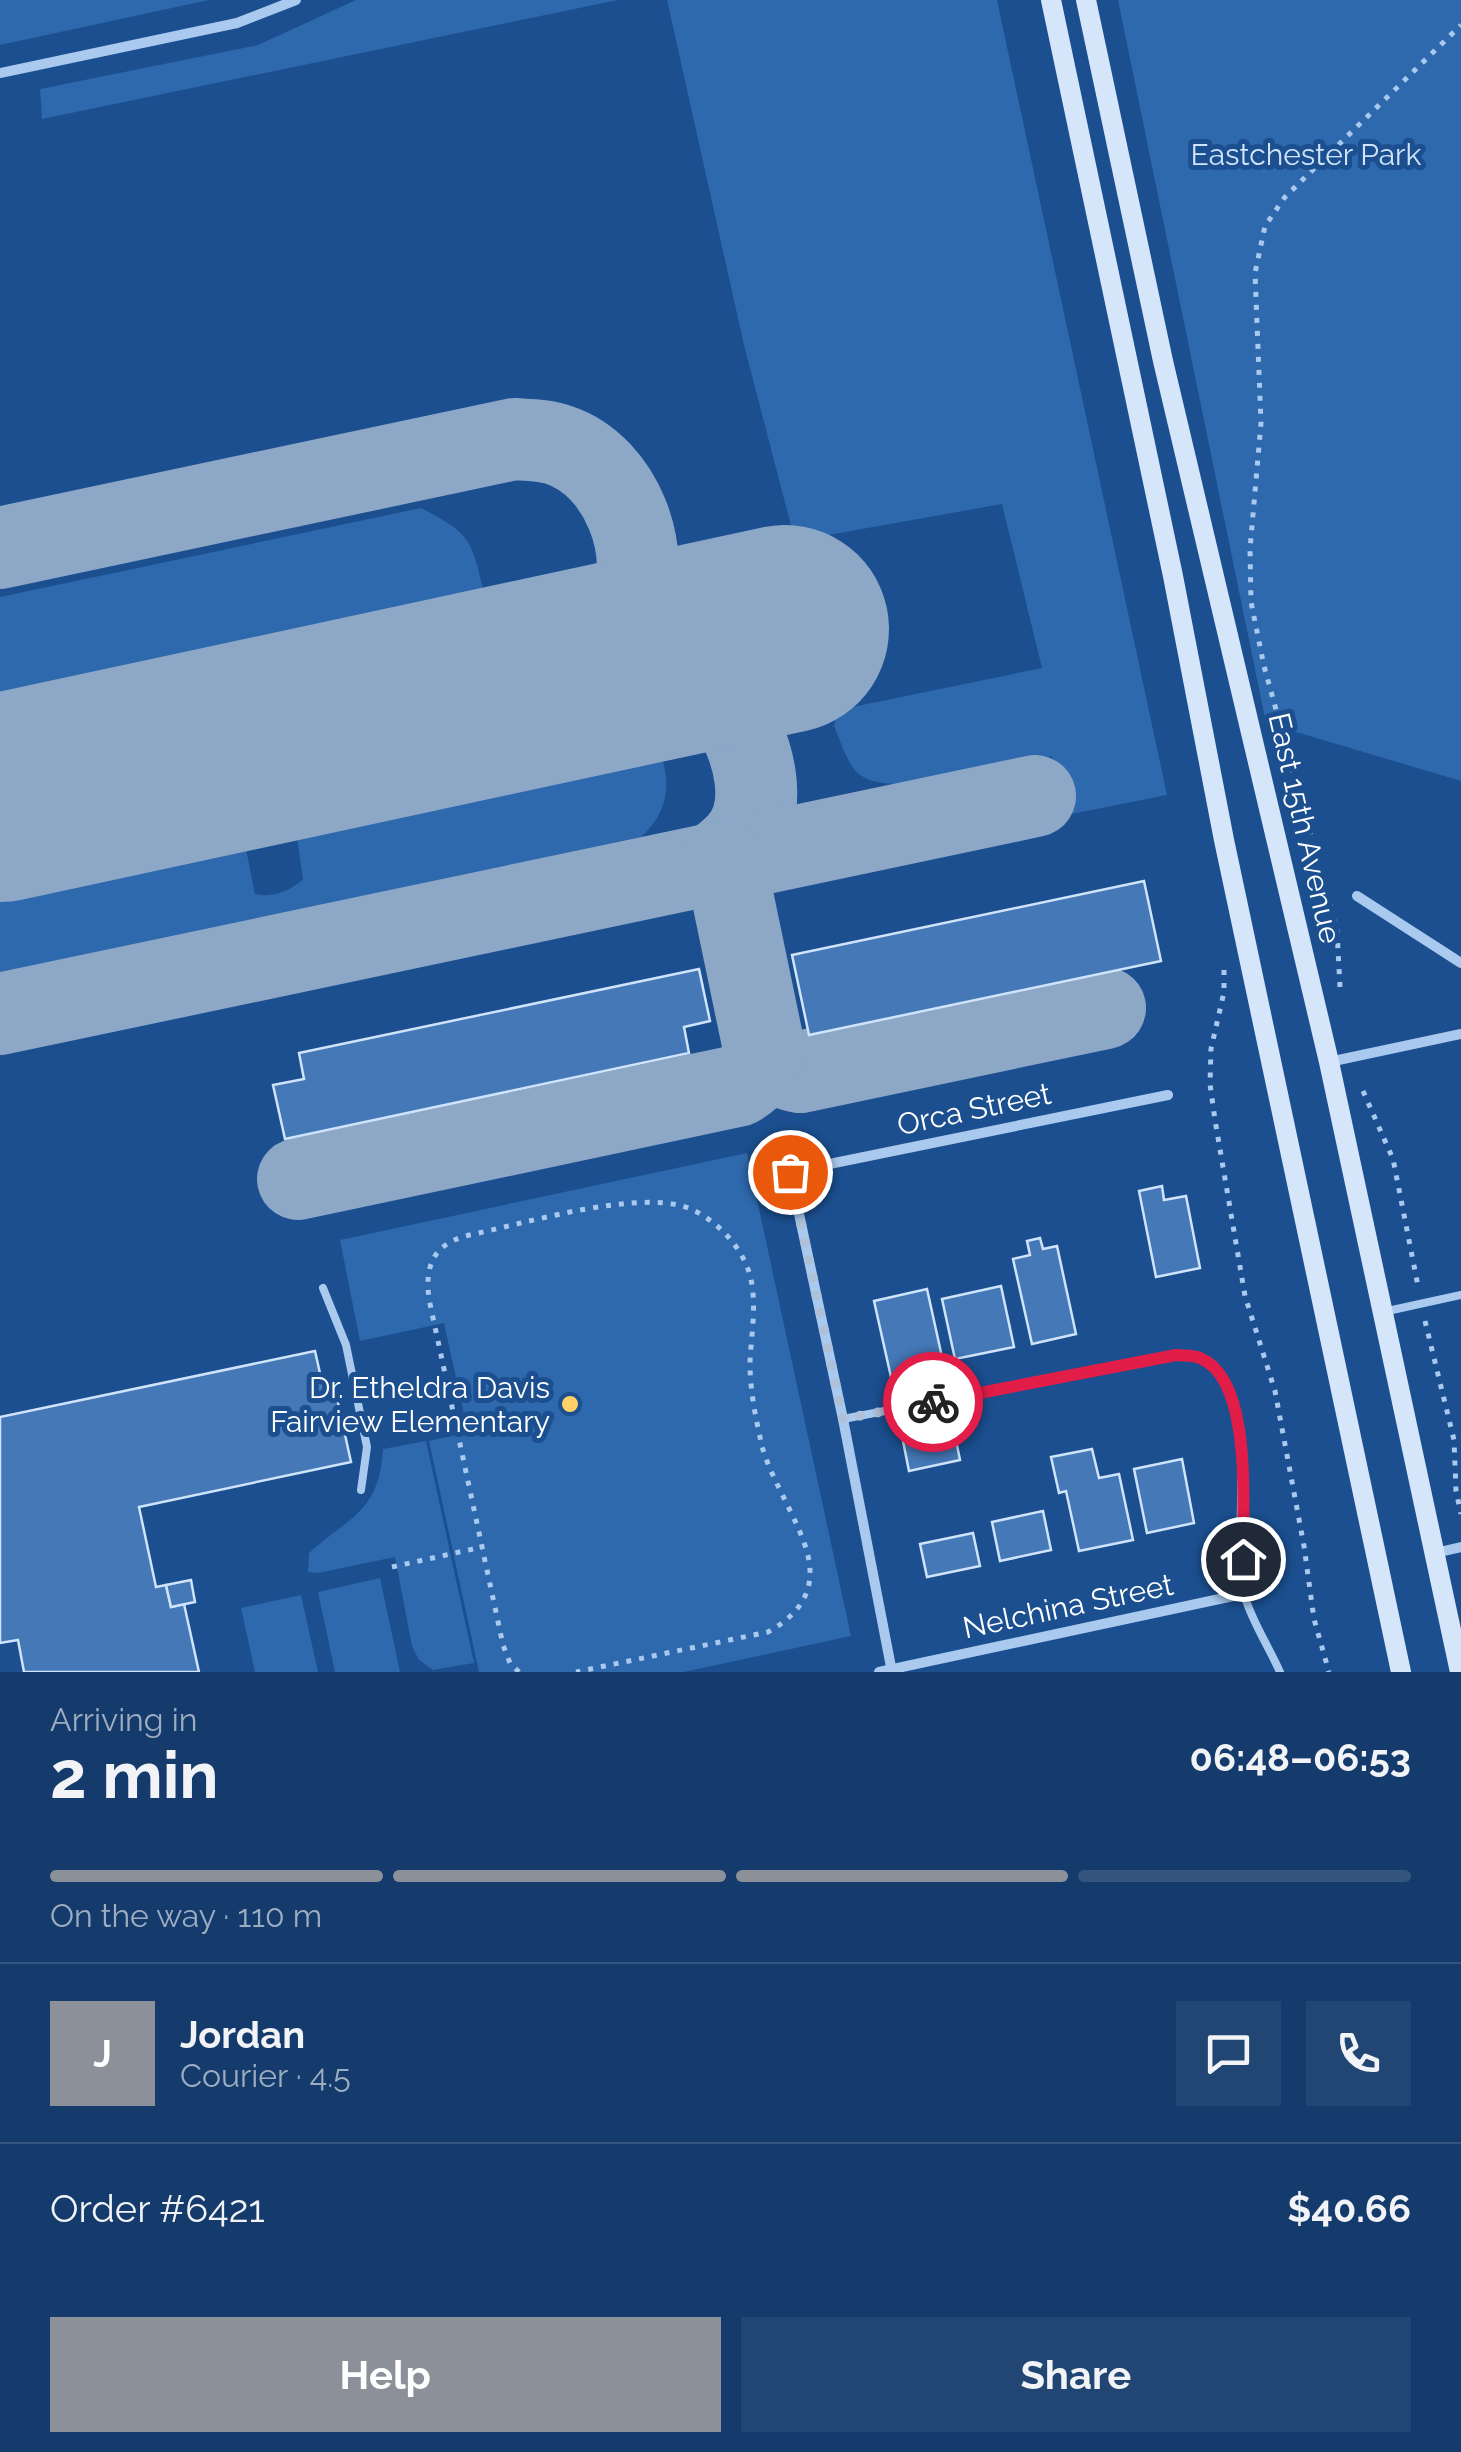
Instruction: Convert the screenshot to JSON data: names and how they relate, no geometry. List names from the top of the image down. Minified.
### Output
{"streets":{"main road":["East 15th Avenue"],"street":["Orca Street","Nelchina Street"]},"parks":["Eastchester Park"],"places":["Dr. Etheldra Davis Fairview Elementary"],"page":{"heading":["2 min","Arriving in","06:48–06:53"],"panel":["Jordan","Courier · 4.5","Order #6421","$40.66"],"bar":"On the way · 110 m","round":"J","buttons":["Help","Share"]}}
